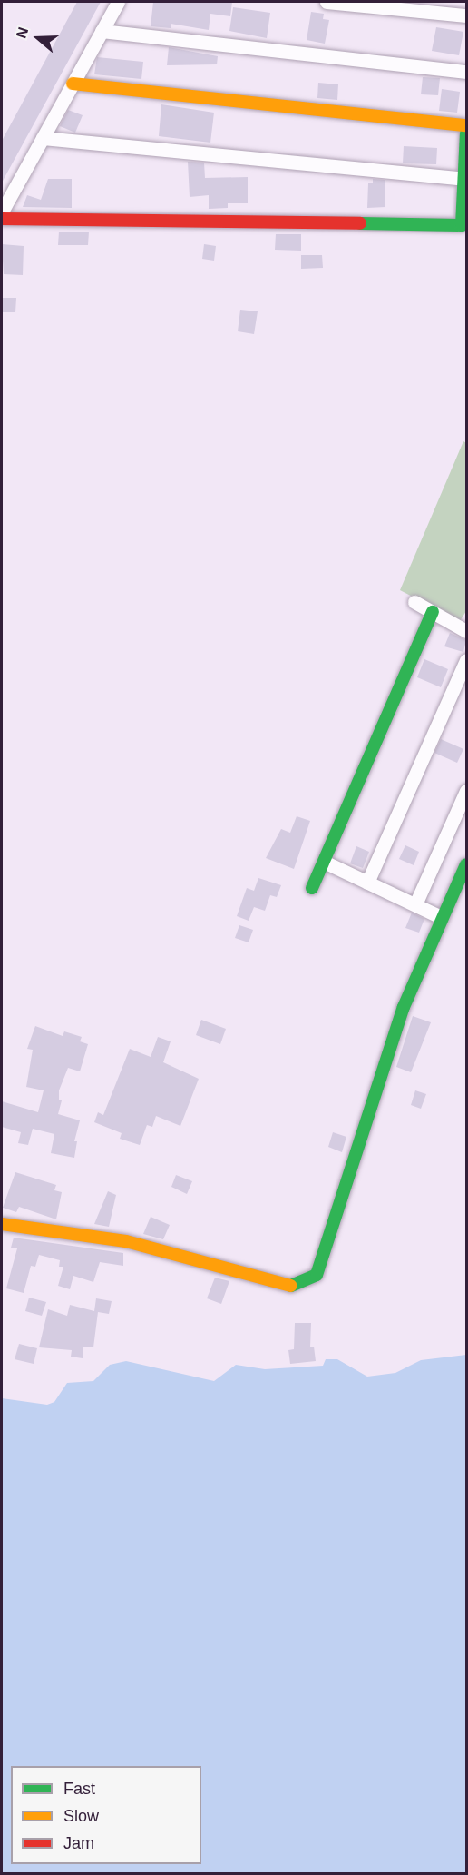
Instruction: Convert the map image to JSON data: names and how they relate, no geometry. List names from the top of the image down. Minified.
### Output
{"legend":["Fast","Slow","Jam"],"north":"left"}
